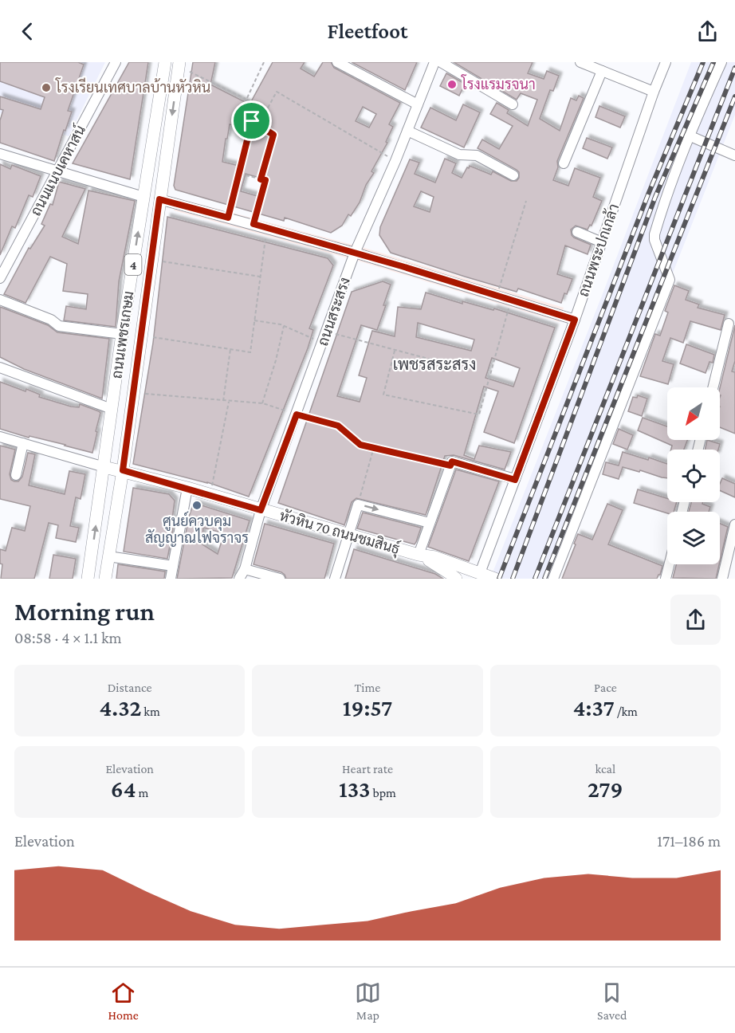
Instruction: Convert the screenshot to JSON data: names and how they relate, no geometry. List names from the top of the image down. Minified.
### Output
{"streets":{"main road":["4","ถนนเพชรเกษม","หัวหิน 70 ถนนชมสินธุ์"],"street":["ถนนแนบเคหาสน์","ถนนพระปกเกล้า","ถนนสระสรง"]},"crossings":[["ถนนพระปกเกล้า","หัวหิน 70 ถนนชมสินธุ์"],["ถนนสระสรง","หัวหิน 70 ถนนชมสินธุ์"],["ถนนเพชรเกษม","หัวหิน 70 ถนนชมสินธุ์"]],"districts":["เพชรสระสรง"],"places":["โรงแรมรจนา","โรงเรียนเทศบาลบ้านหัวหิน","ศูนย์ควบคุม สัญญาณไฟจราจร"],"north":"bottom left","page":{"header":"Fleetfoot","heading":["Morning run","08:58 · 4 × 1.1 km"],"stats":[["Distance","4.32 km"],["Time","19:57"],["Pace","4:37 /km"],["Elevation","64 m"],["Heart rate","133 bpm"],["kcal","279"]],"chart":["Elevation","171–186 m"],"tabs":["Home","Map","Saved"]}}
